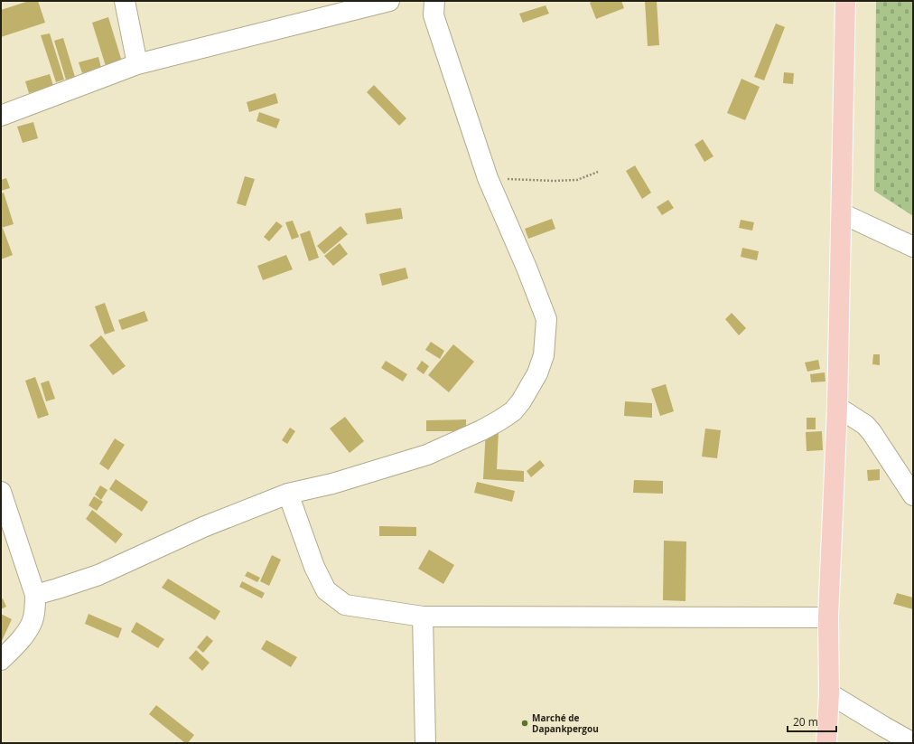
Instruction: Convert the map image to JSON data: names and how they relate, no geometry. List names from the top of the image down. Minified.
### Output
{"places":["Marché de Dapankpergou"],"scale_bar":"20 m"}
